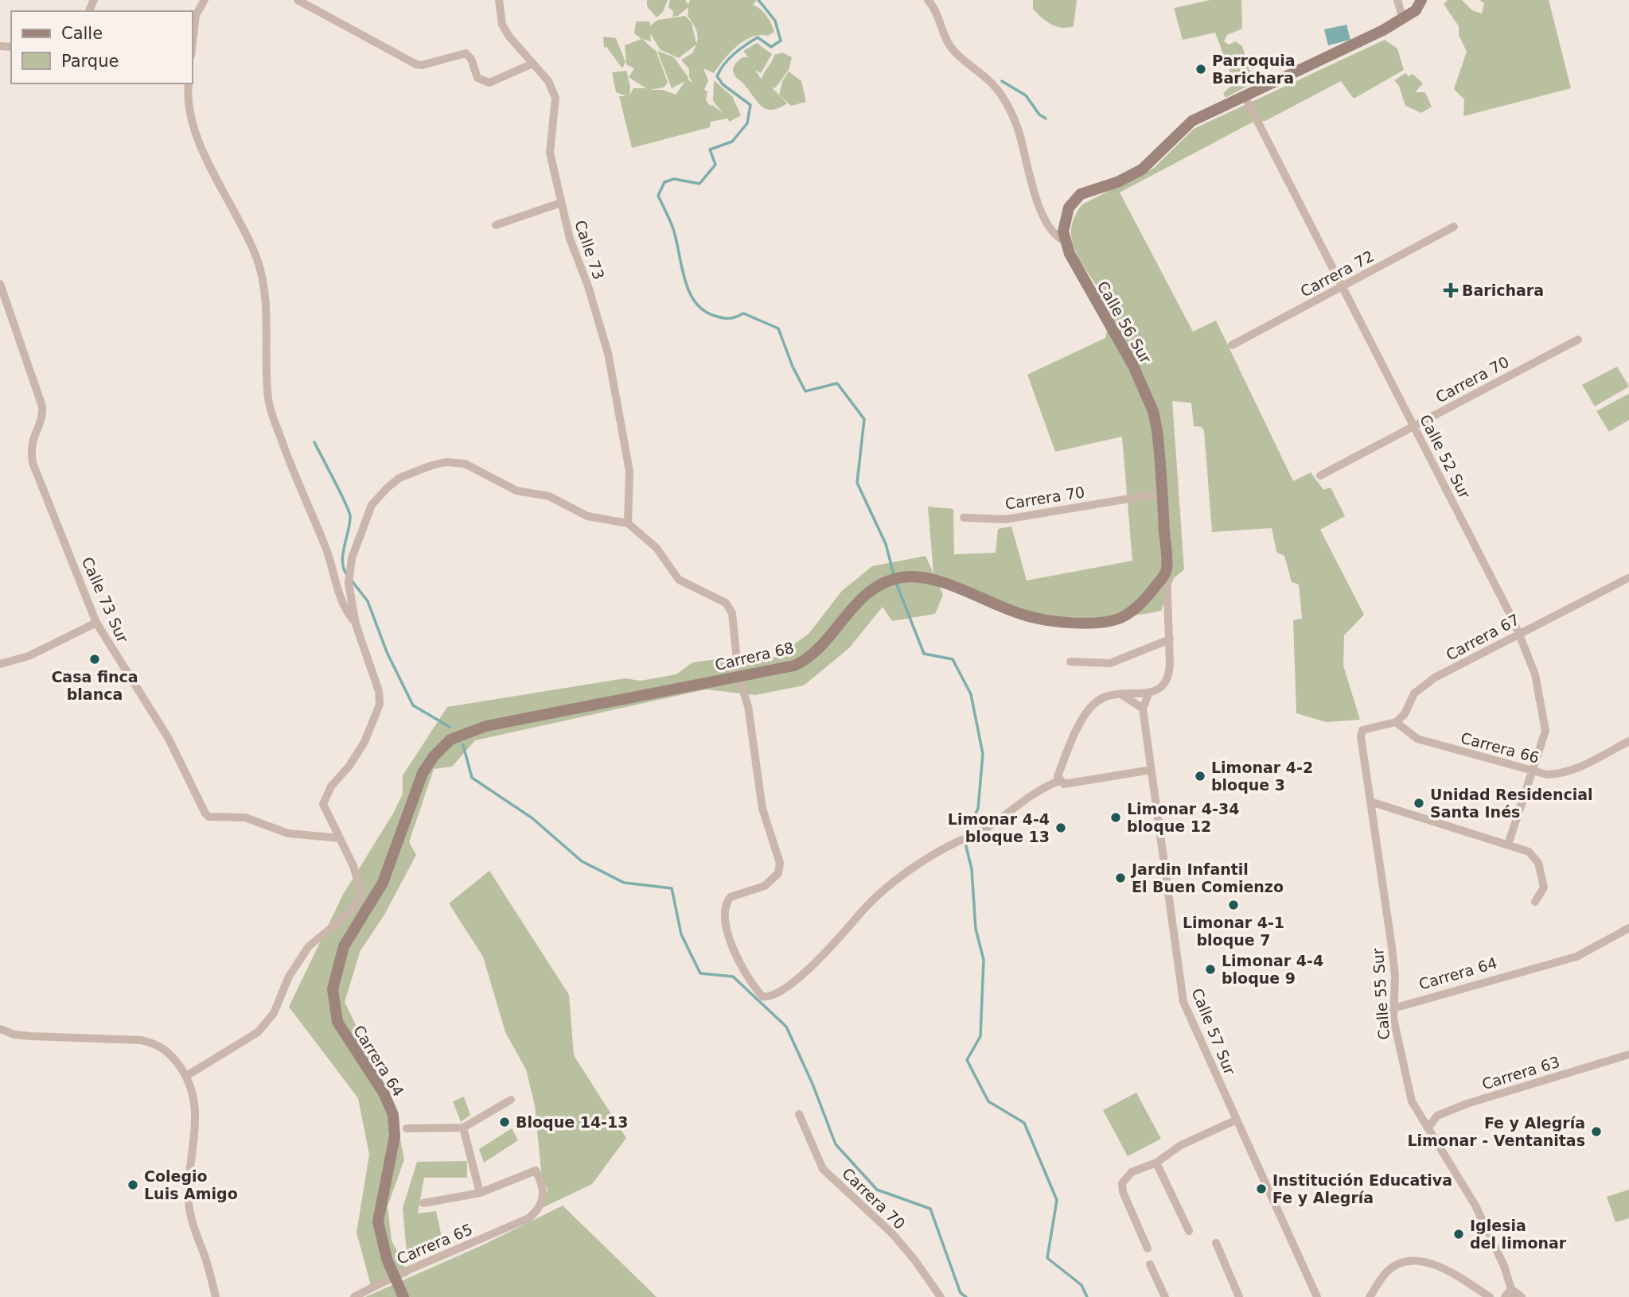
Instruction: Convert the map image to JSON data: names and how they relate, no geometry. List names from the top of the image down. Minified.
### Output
{"streets":{"street":["Calle 73","Carrera 72","Calle 56 Sur","Carrera 70","Calle 52 Sur","Calle 73 Sur","Carrera 67","Carrera 68","Carrera 66","Carrera 64","Calle 55 Sur","Calle 57 Sur","Carrera 63","Carrera 65"]},"crossings":[["Carrera 72","Calle 52 Sur"],["Calle 56 Sur","Carrera 70"],["Calle 56 Sur","Carrera 68"],["Calle 56 Sur","Calle 57 Sur"],["Carrera 70","Calle 52 Sur"],["Calle 52 Sur","Carrera 67"],["Calle 52 Sur","Carrera 66"],["Carrera 67","Carrera 66"],["Carrera 67","Calle 55 Sur"],["Carrera 68","Carrera 64"],["Carrera 66","Calle 55 Sur"],["Carrera 64","Calle 55 Sur"],["Carrera 64","Carrera 65"],["Calle 55 Sur","Carrera 63"]],"places":{"other":["Parroquia Barichara","Casa finca blanca","Limonar 4-2 bloque 3","Unidad Residencial Santa Inés","Limonar 4-34 bloque 12","Limonar 4-4 bloque 13","Jardin Infantil El Buen Comienzo","Limonar 4-1 bloque 7","Limonar 4-4 bloque 9","Bloque 14-13","Fe y Alegría Limonar - Ventanitas","Colegio Luis Amigo","Institución Educativa Fe y Alegría","Iglesia del limonar"],"health":["Barichara"]},"legend":["Calle","Parque"]}
